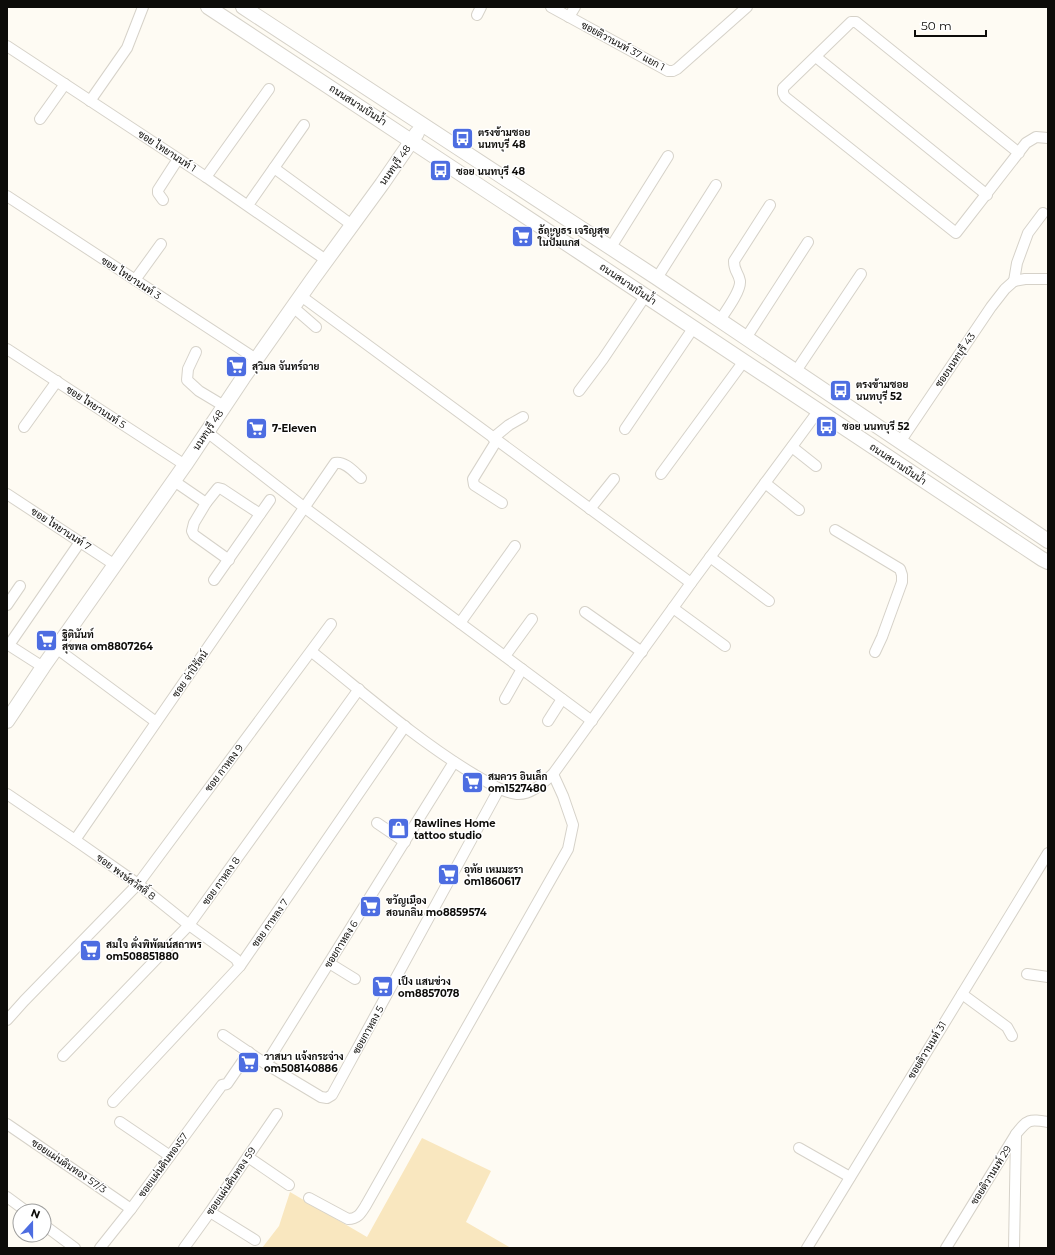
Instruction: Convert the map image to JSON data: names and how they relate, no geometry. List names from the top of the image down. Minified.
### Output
{"streets":{"main road":["ถนนสนามบินน้ำ","นนทบุรี 48"],"street":["ซอยติวานนท์ 37 แยก 1","ซอย ไทยานนท์ 1","ซอย ไทยานนท์ 3","ซอยนนทบุรี 43","ซอย ไทยานนท์ 5","ซอย ไทยานนท์ 7","ซอย จ่าปิรัตน์","ซอย กาหลง 9","ซอย พงษ์สวัสดิ์ 8","ซอย กาหลง 8","ซอย กาหลง 7","ซอยกาหลง 6","ซอยกาหลง 5","ซอยติวานนท์ 31","ซอยแผ่นดินทอง57","ซอยแผ่นดินทอง 57/3","ซอยติวานนท์ 29","ซอยแผ่นดินทอง 59"]},"crossings":[["ถนนสนามบินน้ำ","นนทบุรี 48"],["ถนนสนามบินน้ำ","ซอยนนทบุรี 43"],["ซอย ไทยานนท์ 1","นนทบุรี 48"],["นนทบุรี 48","ซอย ไทยานนท์ 3"],["นนทบุรี 48","ซอย ไทยานนท์ 5"],["นนทบุรี 48","ซอย ไทยานนท์ 7"],["ซอย จ่าปิรัตน์","ซอย พงษ์สวัสดิ์ 8"],["ซอย กาหลง 9","ซอย พงษ์สวัสดิ์ 8"],["ซอย พงษ์สวัสดิ์ 8","ซอย กาหลง 8"],["ซอย พงษ์สวัสดิ์ 8","ซอย กาหลง 7"],["ซอยกาหลง 6","ซอยกาหลง 5"],["ซอยกาหลง 5","ซอยแผ่นดินทอง57"],["ซอยแผ่นดินทอง57","ซอยแผ่นดินทอง 57/3"]],"places":{"bus stop":["ตรงข้ามซอย นนทบุรี 48","ซอย นนทบุรี 48","ตรงข้ามซอย นนทบุรี 52","ซอย นนทบุรี 52"],"supermarket":["ธัญญธร เจริญสุข ในปั้มแกส","สุวิมล จันทร์ฉาย","7-Eleven","ฐิตินันท์ สุขพล om8807264","สมควร อินเล็ก om1527480","อุทัย เหมมะรา om1860617","ขวัญเมือง สอนกลิ่น mo8859574","สมใจ ตั่งพิพัฒน์สถาพร om508851880","เป็ง แสนข่วง om8857078","วาสนา แจ้งกระจ่าง om508140886"],"shop":["Rawlines Home tattoo studio"]},"scale_bar":"50 m","north":"top"}
